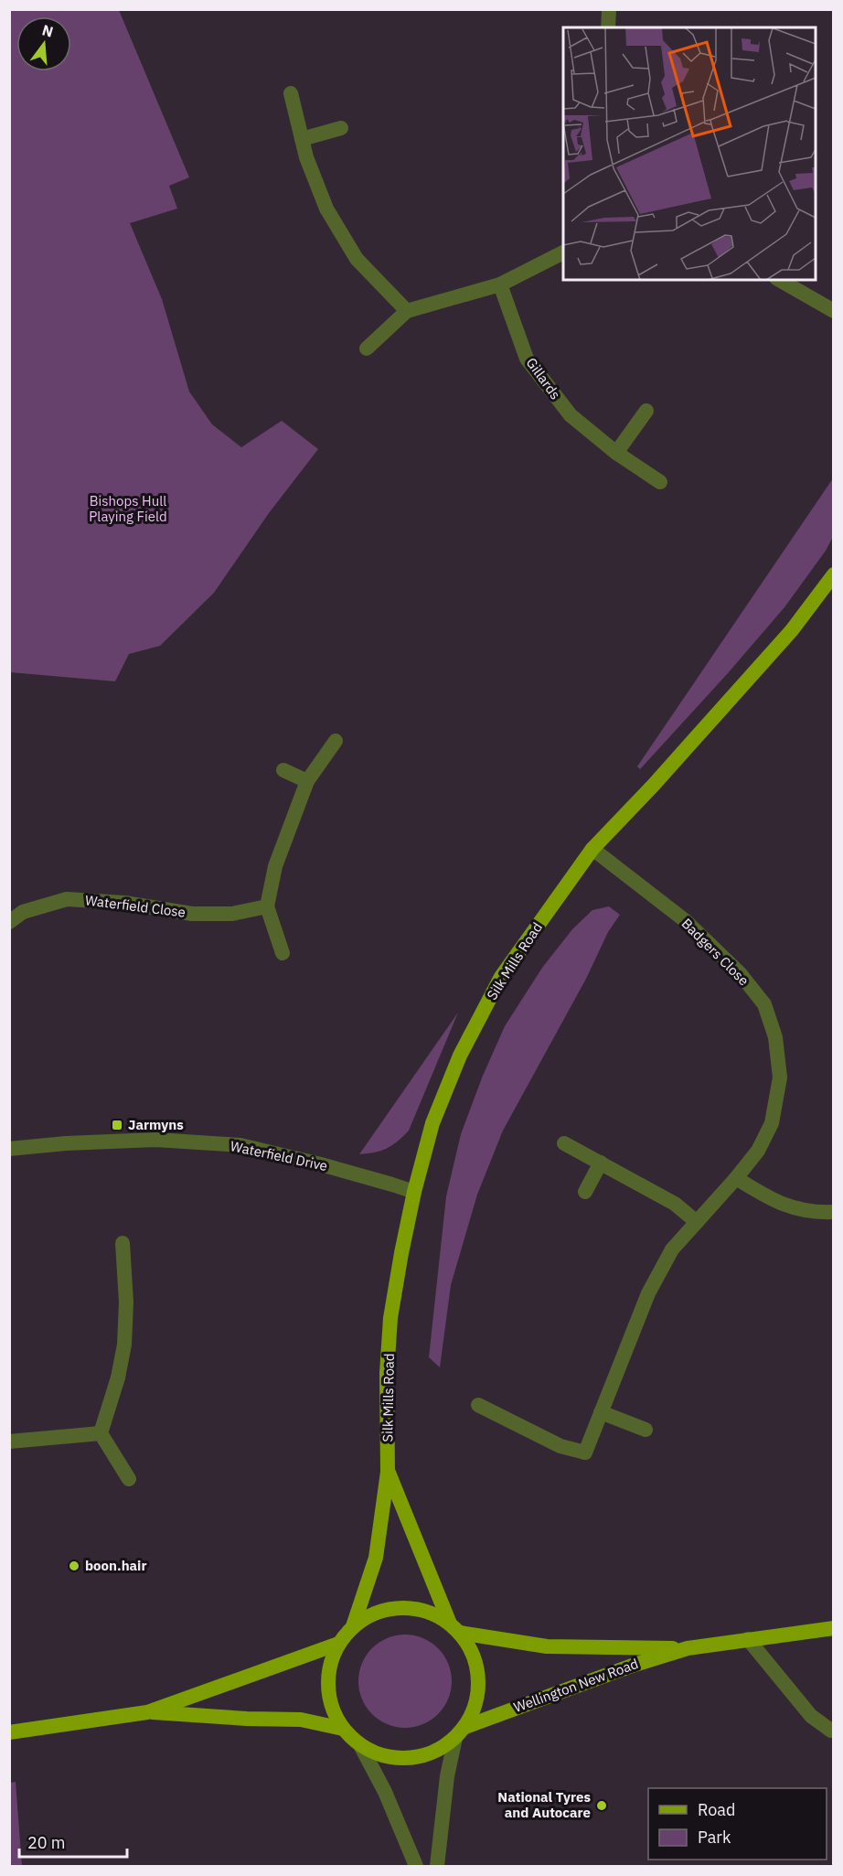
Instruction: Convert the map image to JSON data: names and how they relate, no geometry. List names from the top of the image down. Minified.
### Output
{"streets":{"main road":["Silk Mills Road","Wellington New Road"],"street":["Gillards","Waterfield Close","Badgers Close","Waterfield Drive"]},"crossings":[["Badgers Close","Silk Mills Road"],["Silk Mills Road","Waterfield Drive"],["Silk Mills Road","Wellington New Road"]],"parks":["Bishops Hull Playing Field"],"places":{"transit":["Jarmyns"],"other":["boon.hair","National Tyres and Autocare"]},"legend":["Road","Park"],"scale_bar":"20 m","north":"top"}
